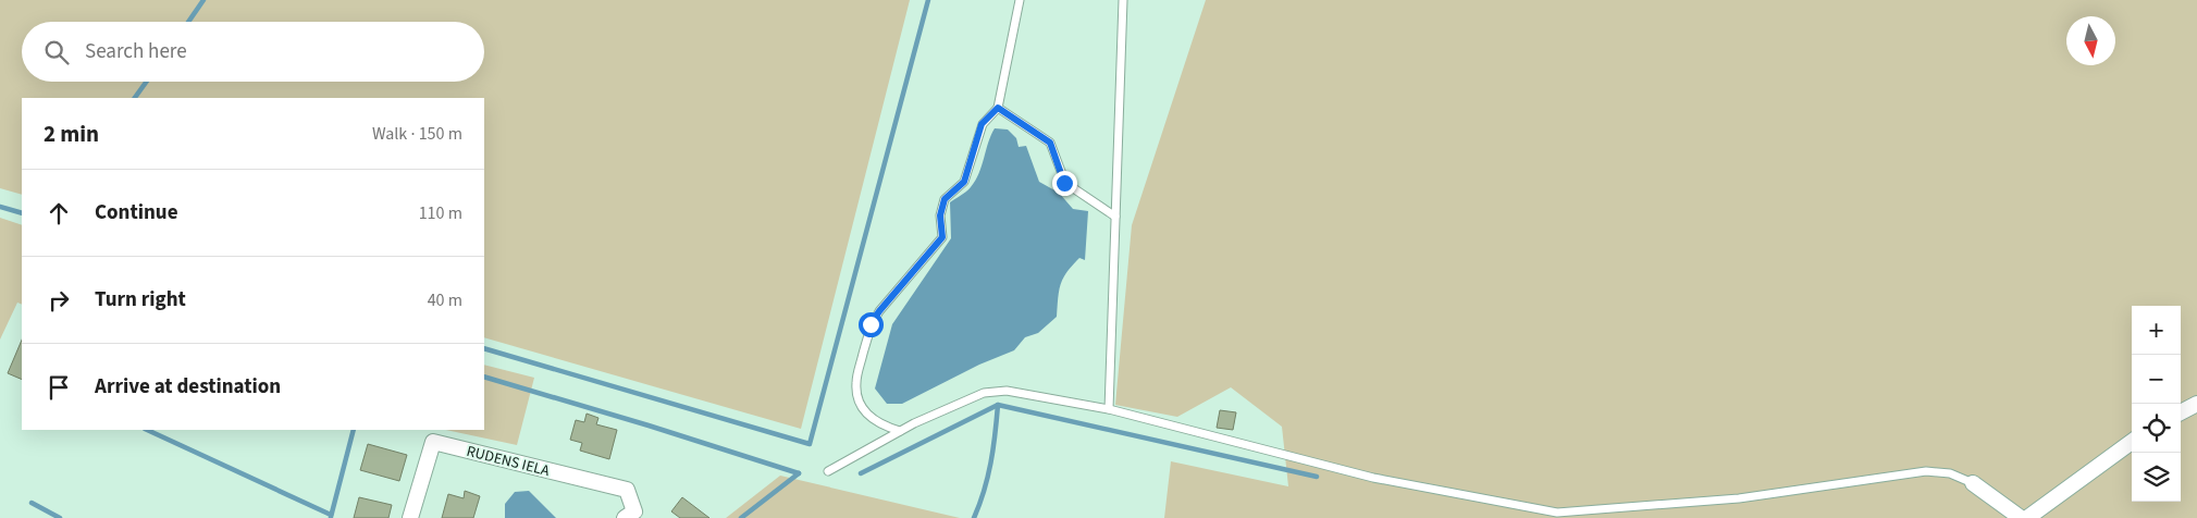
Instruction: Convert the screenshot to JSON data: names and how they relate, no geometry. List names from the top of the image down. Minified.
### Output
{"streets":{"street":["RUDENS IELA"]},"north":"bottom","page":{"search":"Search here","heading":["2 min","Walk · 150 m"],"list":[["Continue","110 m"],["Turn right","40 m"],"Arrive at destination"],"map_buttons":["+","−"]}}
